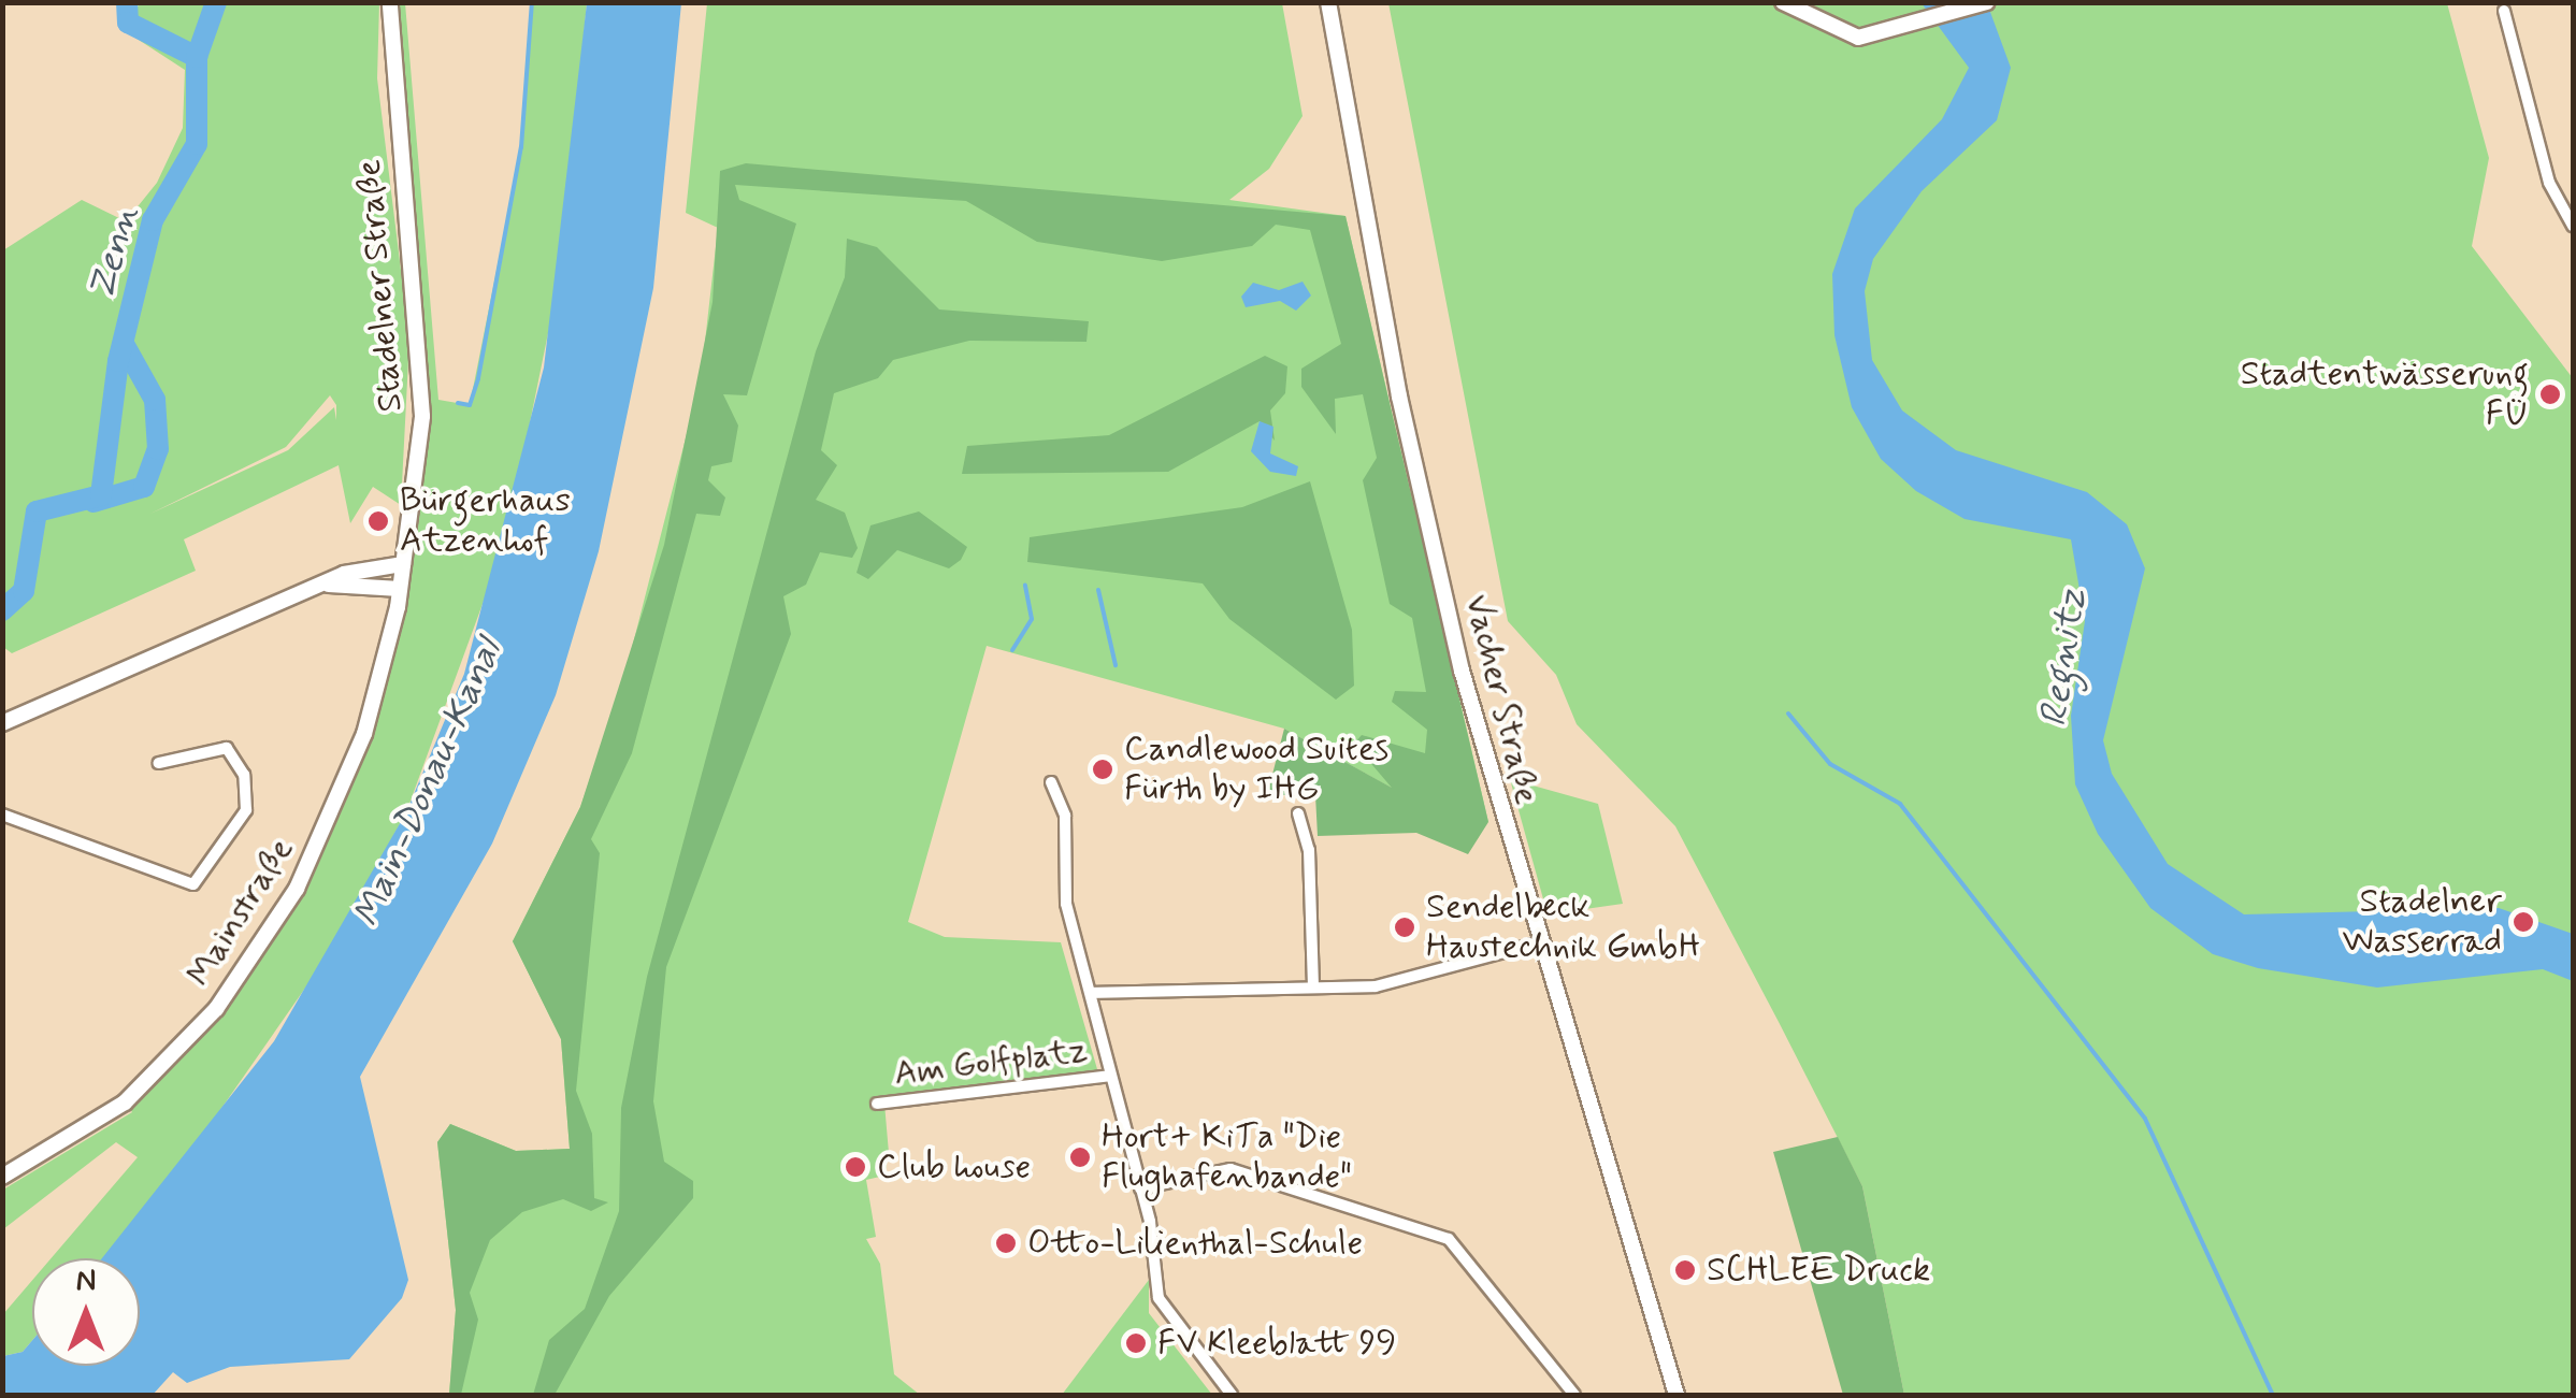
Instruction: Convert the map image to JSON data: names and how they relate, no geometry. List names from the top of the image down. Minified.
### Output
{"streets":{"street":["Stadelner Straße","Vacher Straße","Mainstraße","Am Golfplatz"]},"crossings":[["Stadelner Straße","Mainstraße"]],"water":["Zenn","Regnitz","Main-Donau-Kanal"],"places":["Stadtentwässerung FÜ","Bürgerhaus Atzenhof","Candlewood Suites Fürth by IHG","Stadelner Wasserrad","Sendelbeck Haustechnik GmbH","Hort+ KiTa \"Die Flughafenbande\"","Club house","Otto-Lilienthal-Schule","SCHLEE Druck","FV Kleeblatt 99"],"north":"top"}
